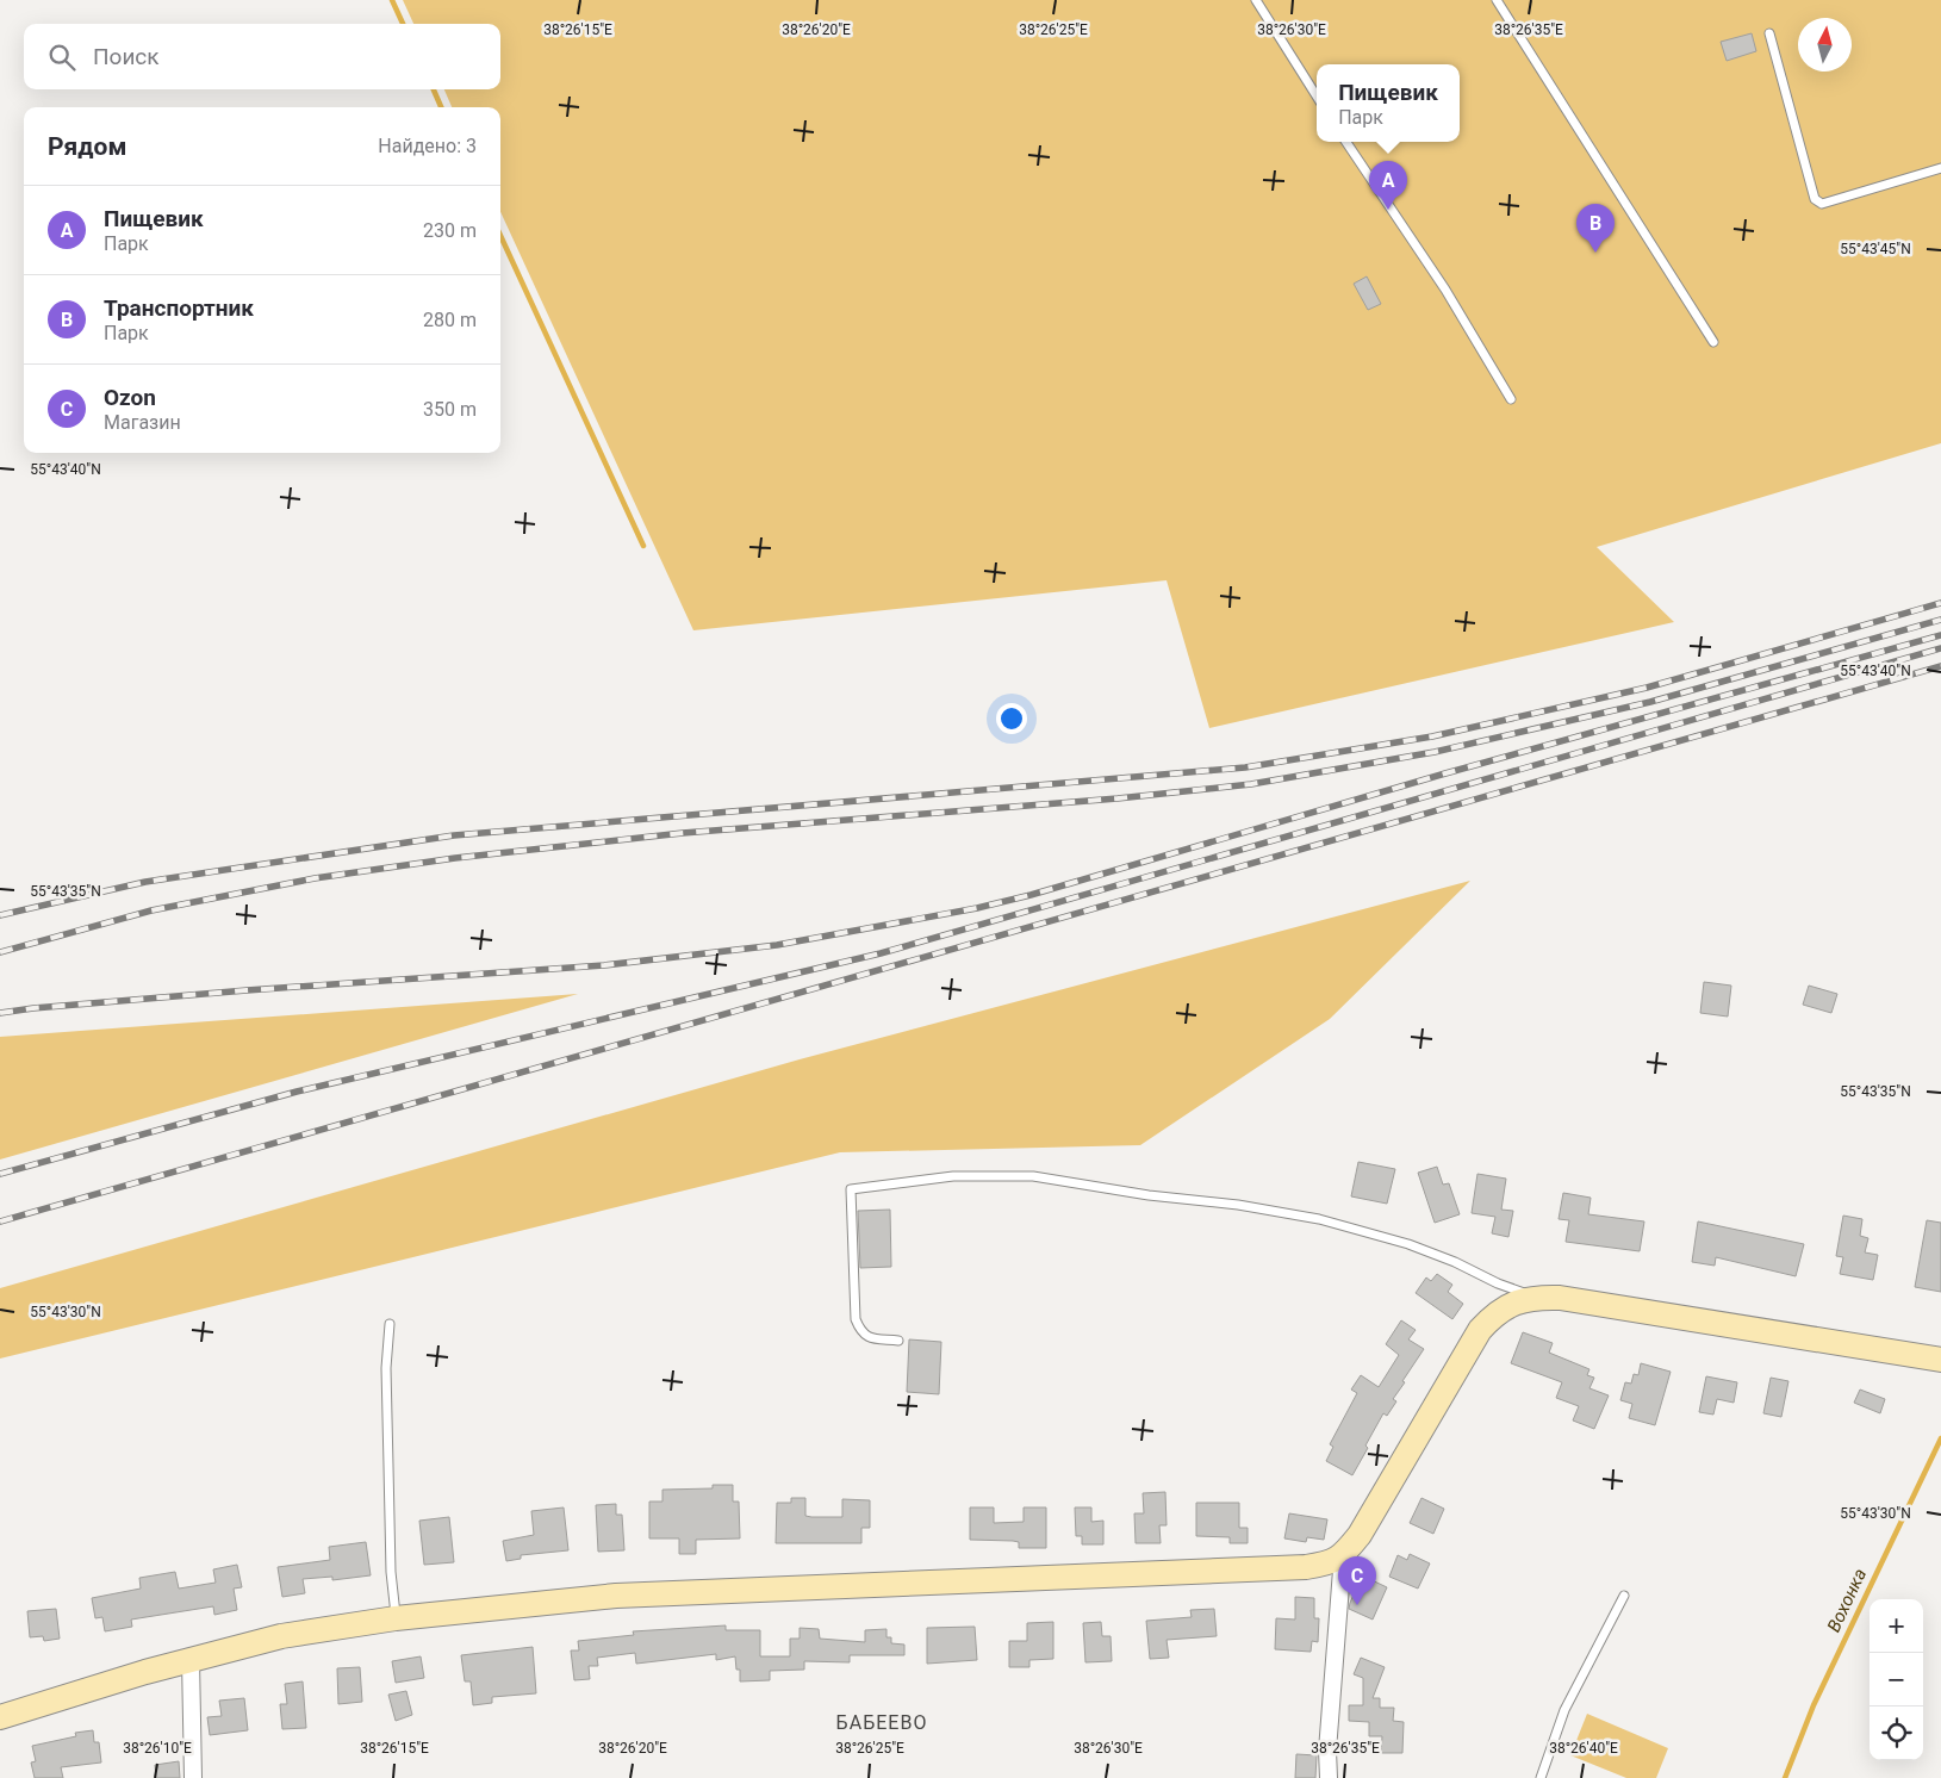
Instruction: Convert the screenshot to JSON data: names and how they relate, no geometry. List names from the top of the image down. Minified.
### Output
{"districts":["БАБЕЕВО"],"water":["Вохонка"],"north":"top","page":{"search":"Поиск","popup":["Пищевик","Парк"],"heading":["Рядом","Найдено: 3"],"pins":["A","B","C"],"list":[{"mark":"A","name":"Пищевик","note":"Парк","value":"230 m"},{"mark":"B","name":"Транспортник","note":"Парк","value":"280 m"},{"mark":"C","name":"Ozon","note":"Магазин","value":"350 m"}],"map_buttons":["+","−"]},"coordinates":["38°26'15\"E","38°26'20\"E","38°26'25\"E","38°26'30\"E","38°26'35\"E","55°43'45\"N","55°43'40\"N","55°43'35\"N","55°43'30\"N","38°26'10\"E","38°26'40\"E"]}
